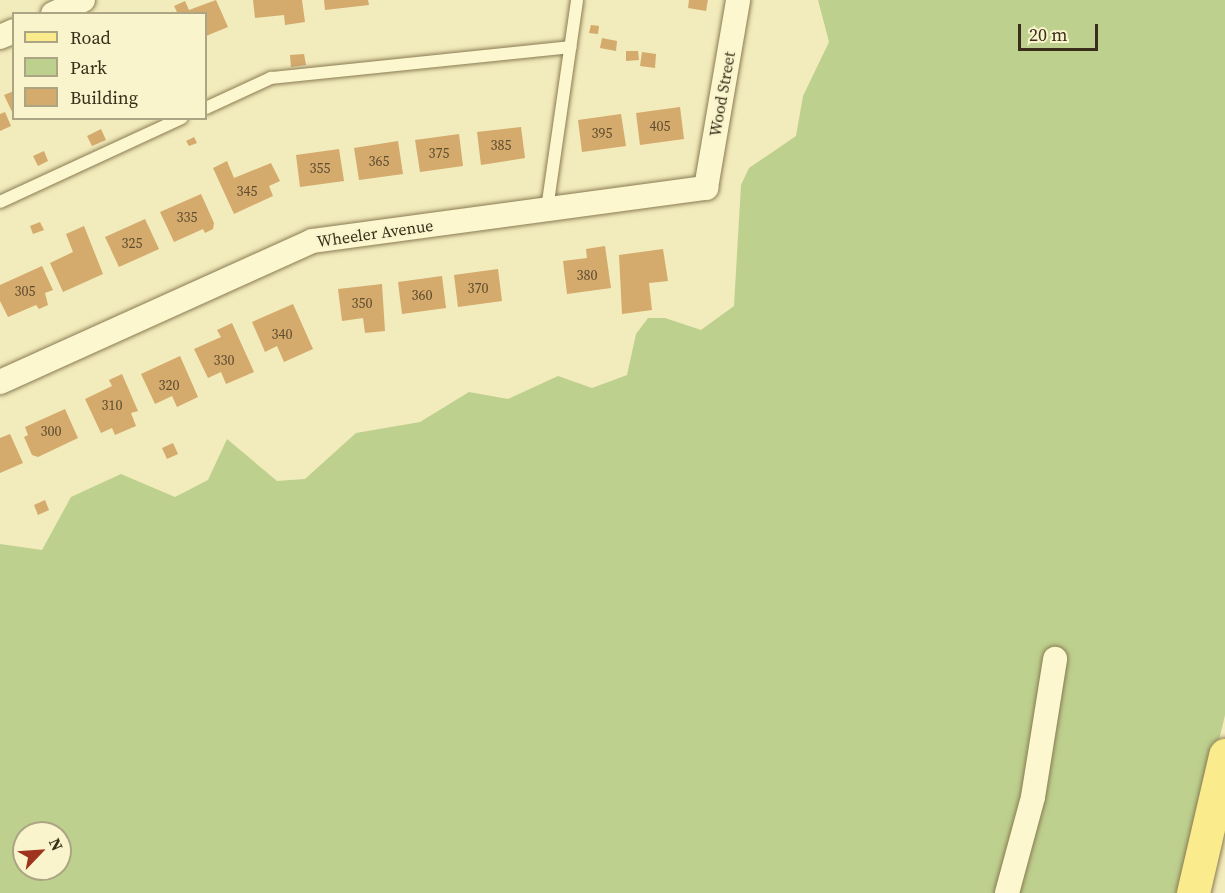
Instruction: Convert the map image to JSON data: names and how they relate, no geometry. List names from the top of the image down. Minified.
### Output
{"streets":{"street":["Wood Street","Wheeler Avenue"]},"crossings":[["Wood Street","Wheeler Avenue"]],"house_numbers":["405","395","385","375","365","355","345","335","325","380","370","305","360","350","340","330","320","310","300"],"legend":["Road","Park","Building"],"scale_bar":"20 m","north":"top right"}
